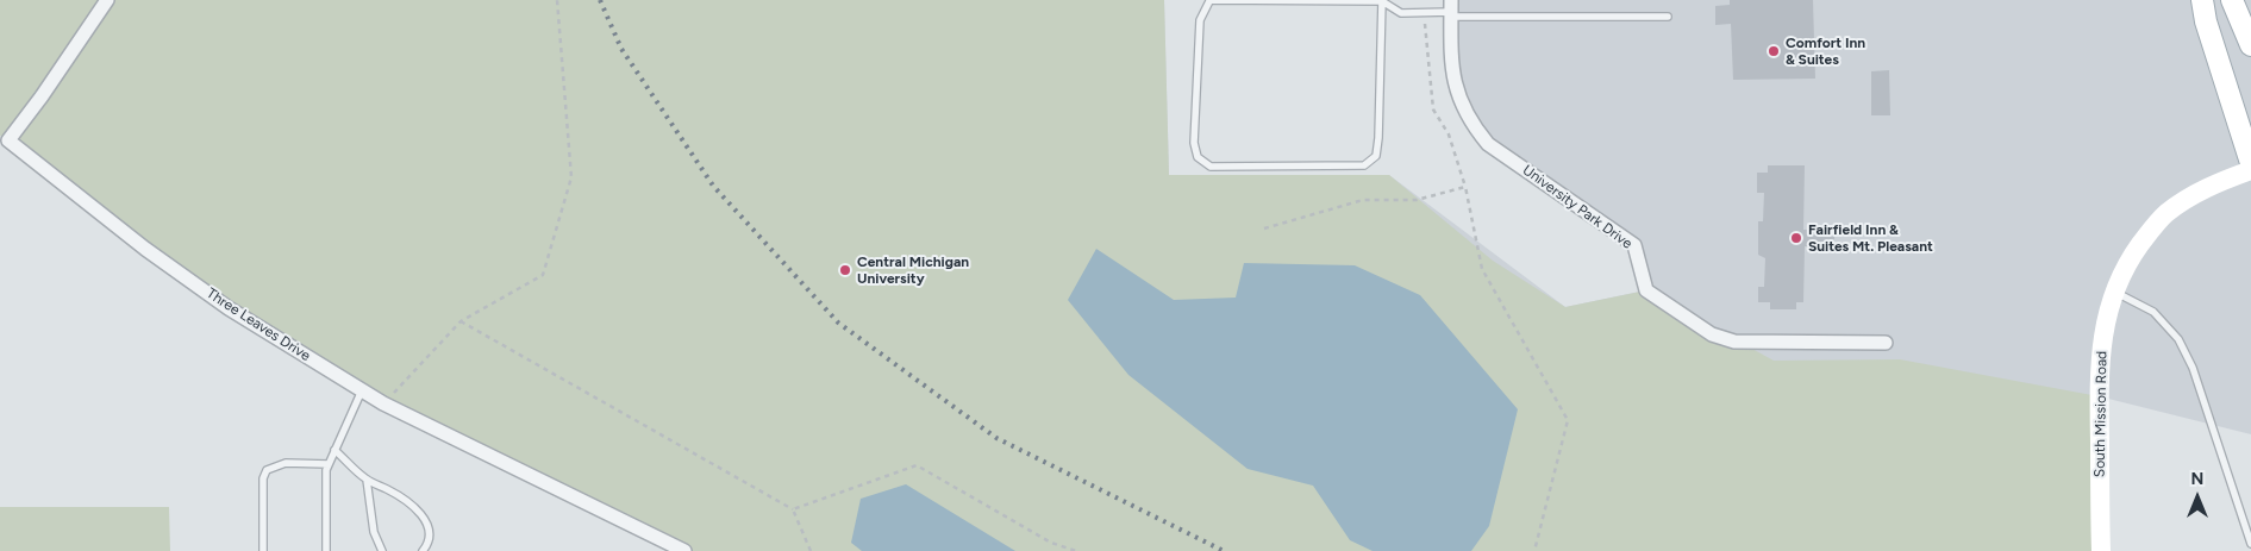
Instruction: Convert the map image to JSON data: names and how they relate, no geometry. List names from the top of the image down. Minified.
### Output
{"streets":{"main road":["South Mission Road"],"street":["University Park Drive","Three Leaves Drive"]},"places":["Comfort Inn & Suites","Fairfield Inn & Suites Mt. Pleasant","Central Michigan University"],"north":"top"}
